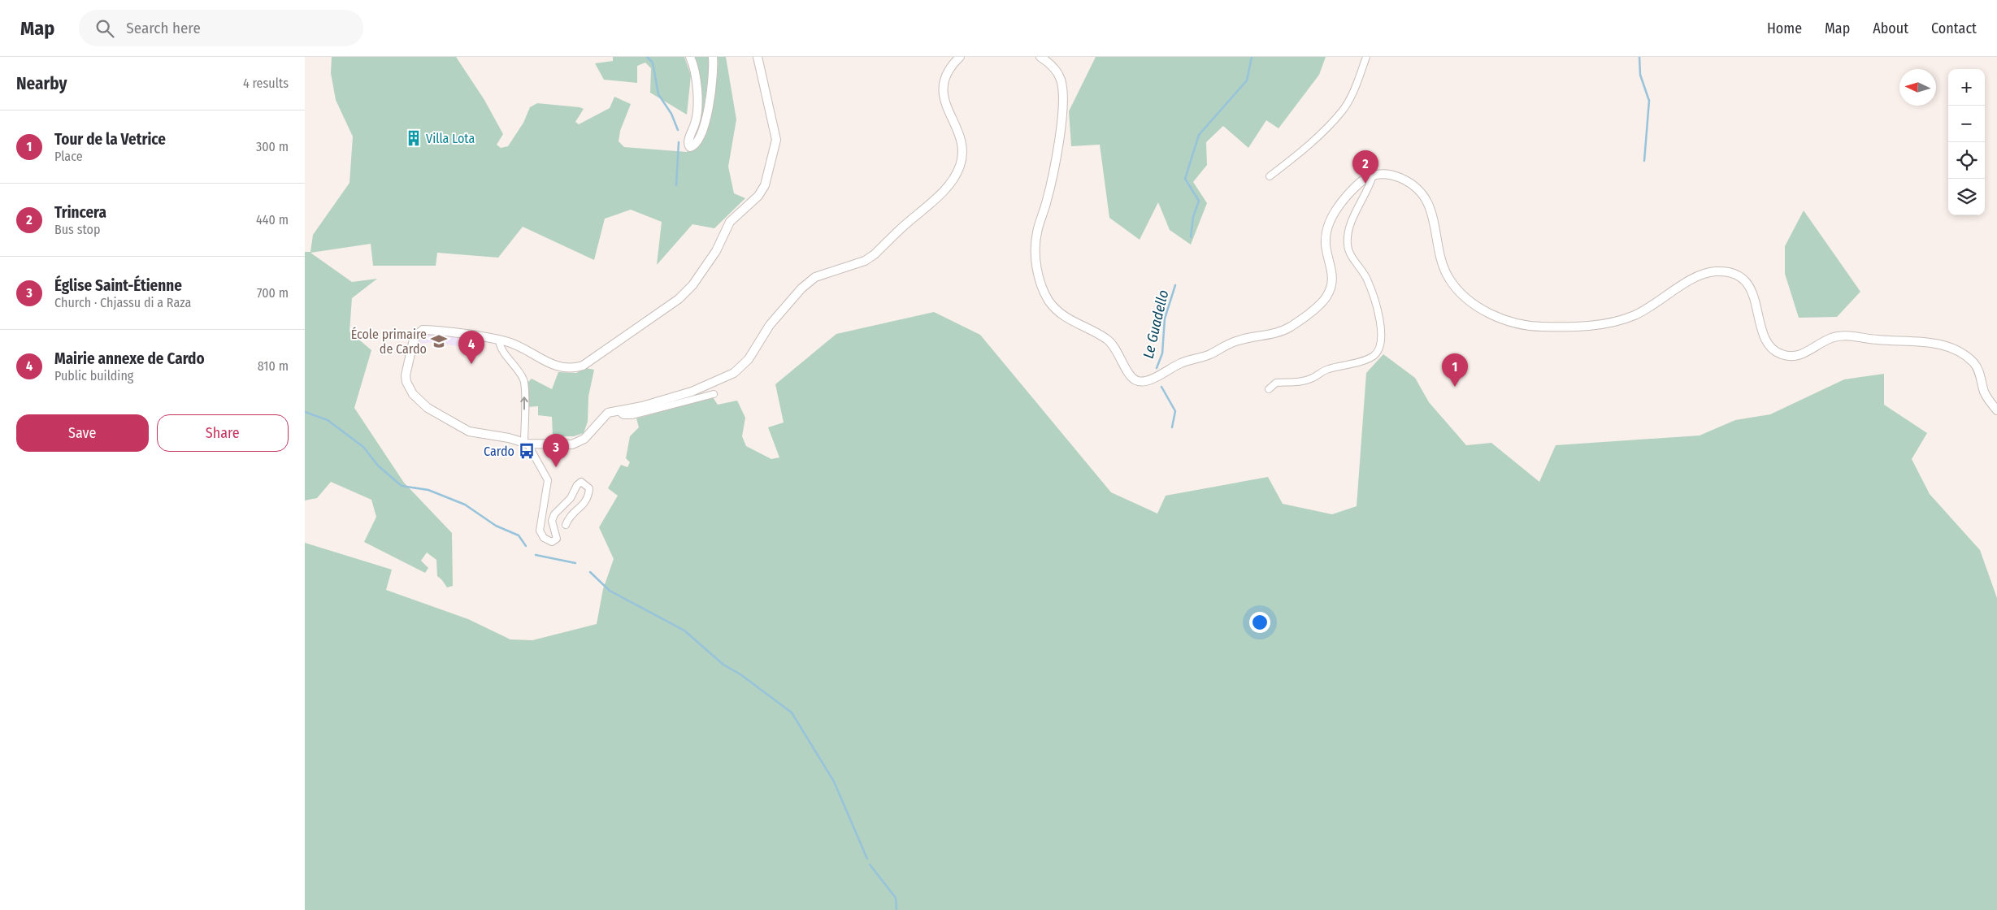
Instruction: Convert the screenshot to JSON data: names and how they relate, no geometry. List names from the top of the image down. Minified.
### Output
{"water":["Le Guadello"],"places":{"building":["Villa Lota"],"school or university":["École primaire de Cardo"],"bus stop":["Cardo"]},"north":"left","page":{"header":"Map","search":"Search here","nav":["Home","Map","About","Contact"],"heading":["Nearby","4 results"],"map_buttons":["+","−"],"list":[{"mark":"1","name":"Tour de la Vetrice","note":"Place","value":"300 m"},{"mark":"2","name":"Trincera","note":"Bus stop","value":"440 m"},{"mark":"3","name":"Église Saint-Étienne","note":"Church · Chjassu di a Raza","value":"700 m"},{"mark":"4","name":"Mairie annexe de Cardo","note":"Public building","value":"810 m"}],"pins":["2","4","1","3"],"buttons":["Save","Share"]}}
